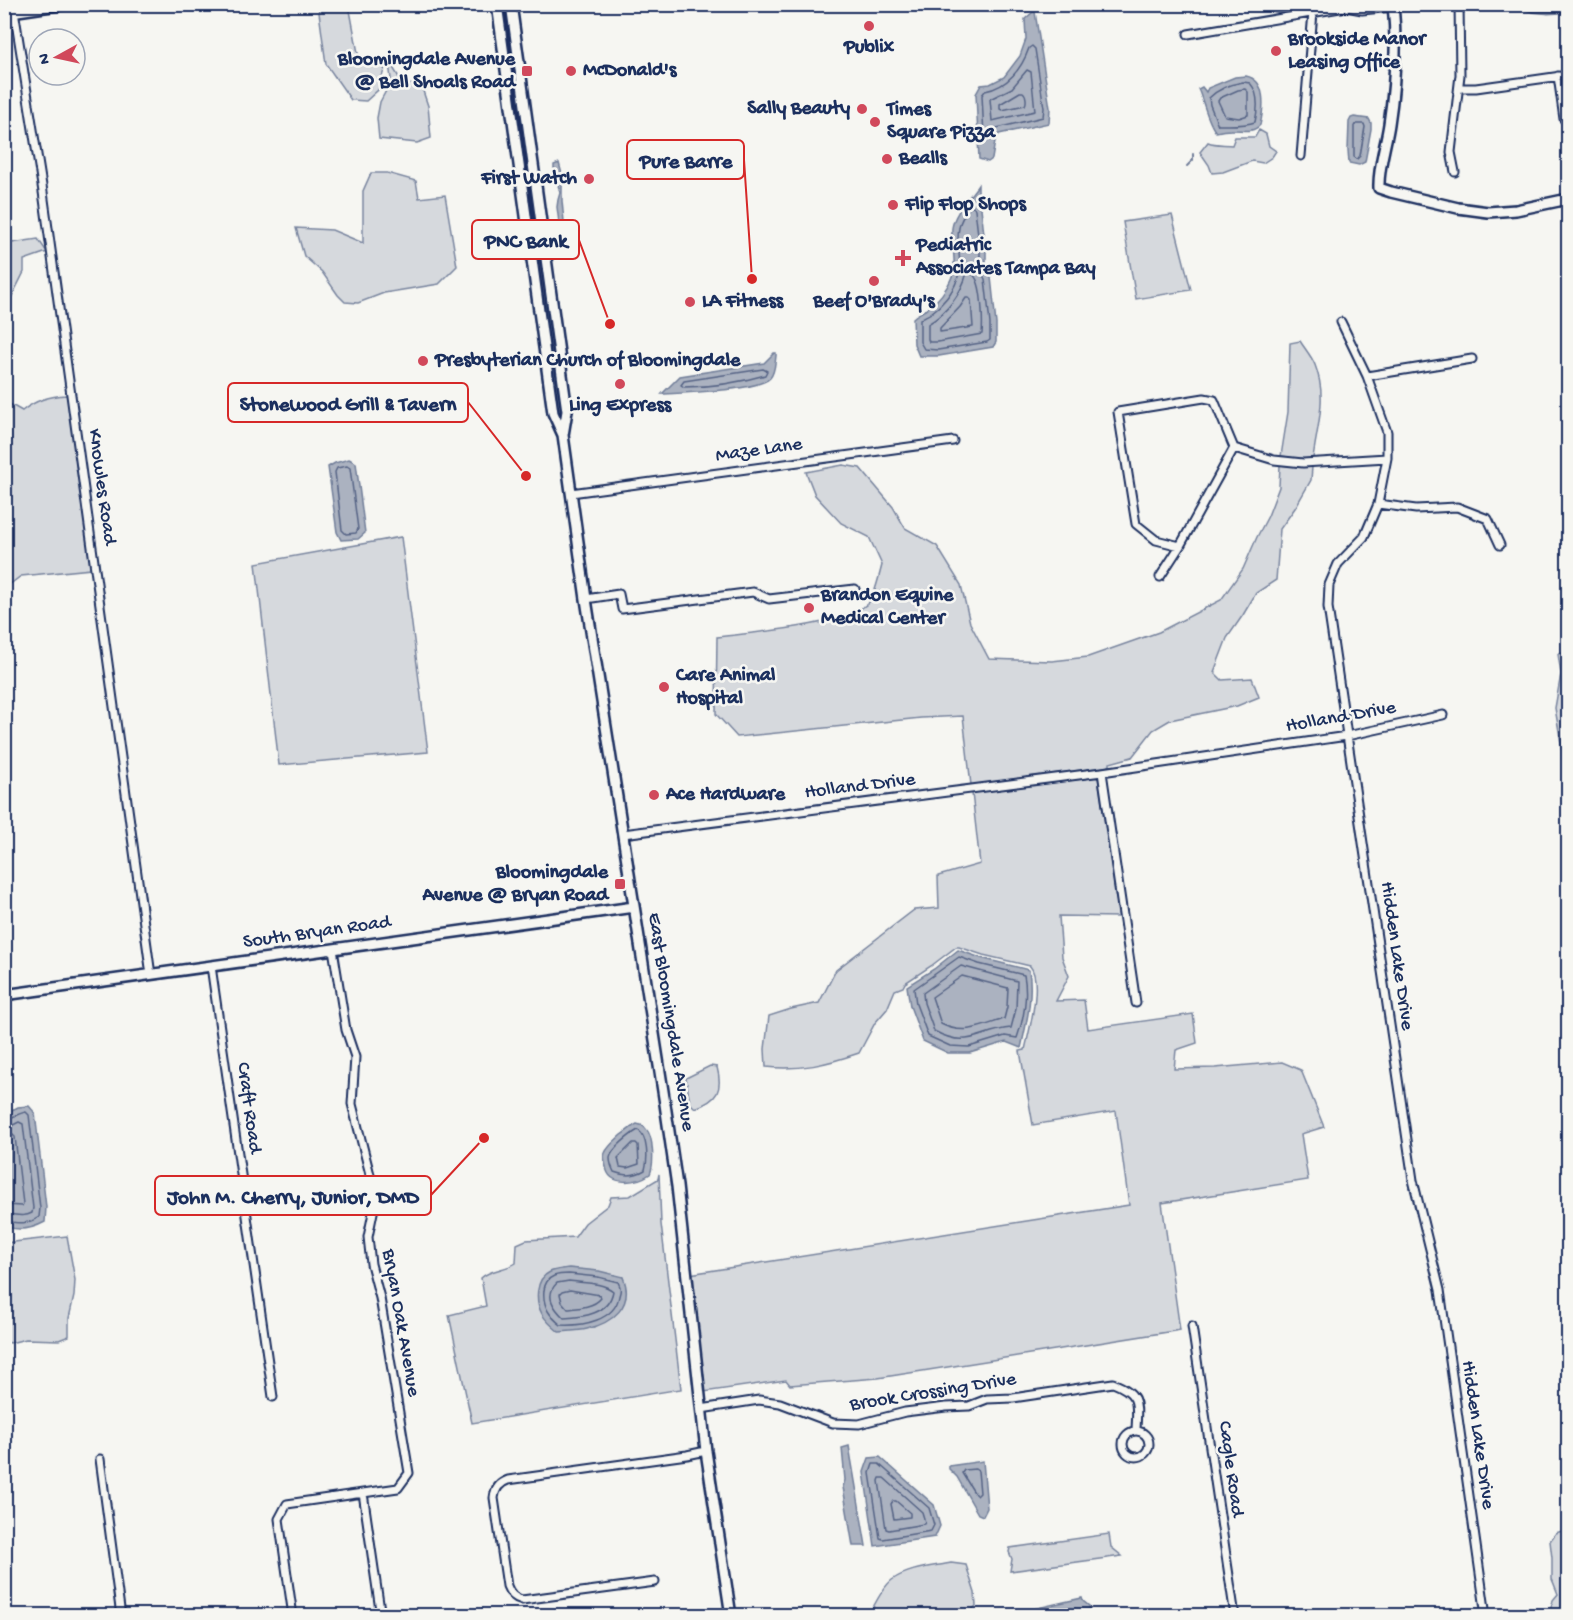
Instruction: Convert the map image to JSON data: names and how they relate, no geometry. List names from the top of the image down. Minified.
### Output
{"streets":{"main road":["South Bryan Road","East Bloomingdale Avenue"],"street":["Maze Lane","Knowles Road","Holland Drive","Hidden Lake Drive","Craft Road","Bryan Oak Avenue","Brook Crossing Drive","Cagle Road"]},"crossings":[["Maze Lane","East Bloomingdale Avenue"],["Knowles Road","South Bryan Road"],["Holland Drive","Hidden Lake Drive"],["Holland Drive","East Bloomingdale Avenue"],["South Bryan Road","East Bloomingdale Avenue"],["South Bryan Road","Craft Road"],["South Bryan Road","Bryan Oak Avenue"],["East Bloomingdale Avenue","Brook Crossing Drive"]],"places":{"other":["Publix","Brookside Manor Leasing Office","McDonald's","Sally Beauty","Times Square Pizza","Bealls","First Watch","Flip Flop Shops","Pure Barre","Beef O'Brady's","LA Fitness","PNC Bank","Presbyterian Church of Bloomingdale","Ling Express","Stonewood Grill & Tavern","Brandon Equine Medical Center","Care Animal Hospital","Ace Hardware","John M. Cherry, Junior, DMD"],"transit":["Bloomingdale Avenue @ Bell Shoals Road","Bloomingdale Avenue @ Bryan Road"],"health":["Pediatric Associates Tampa Bay"]},"north":"left"}
